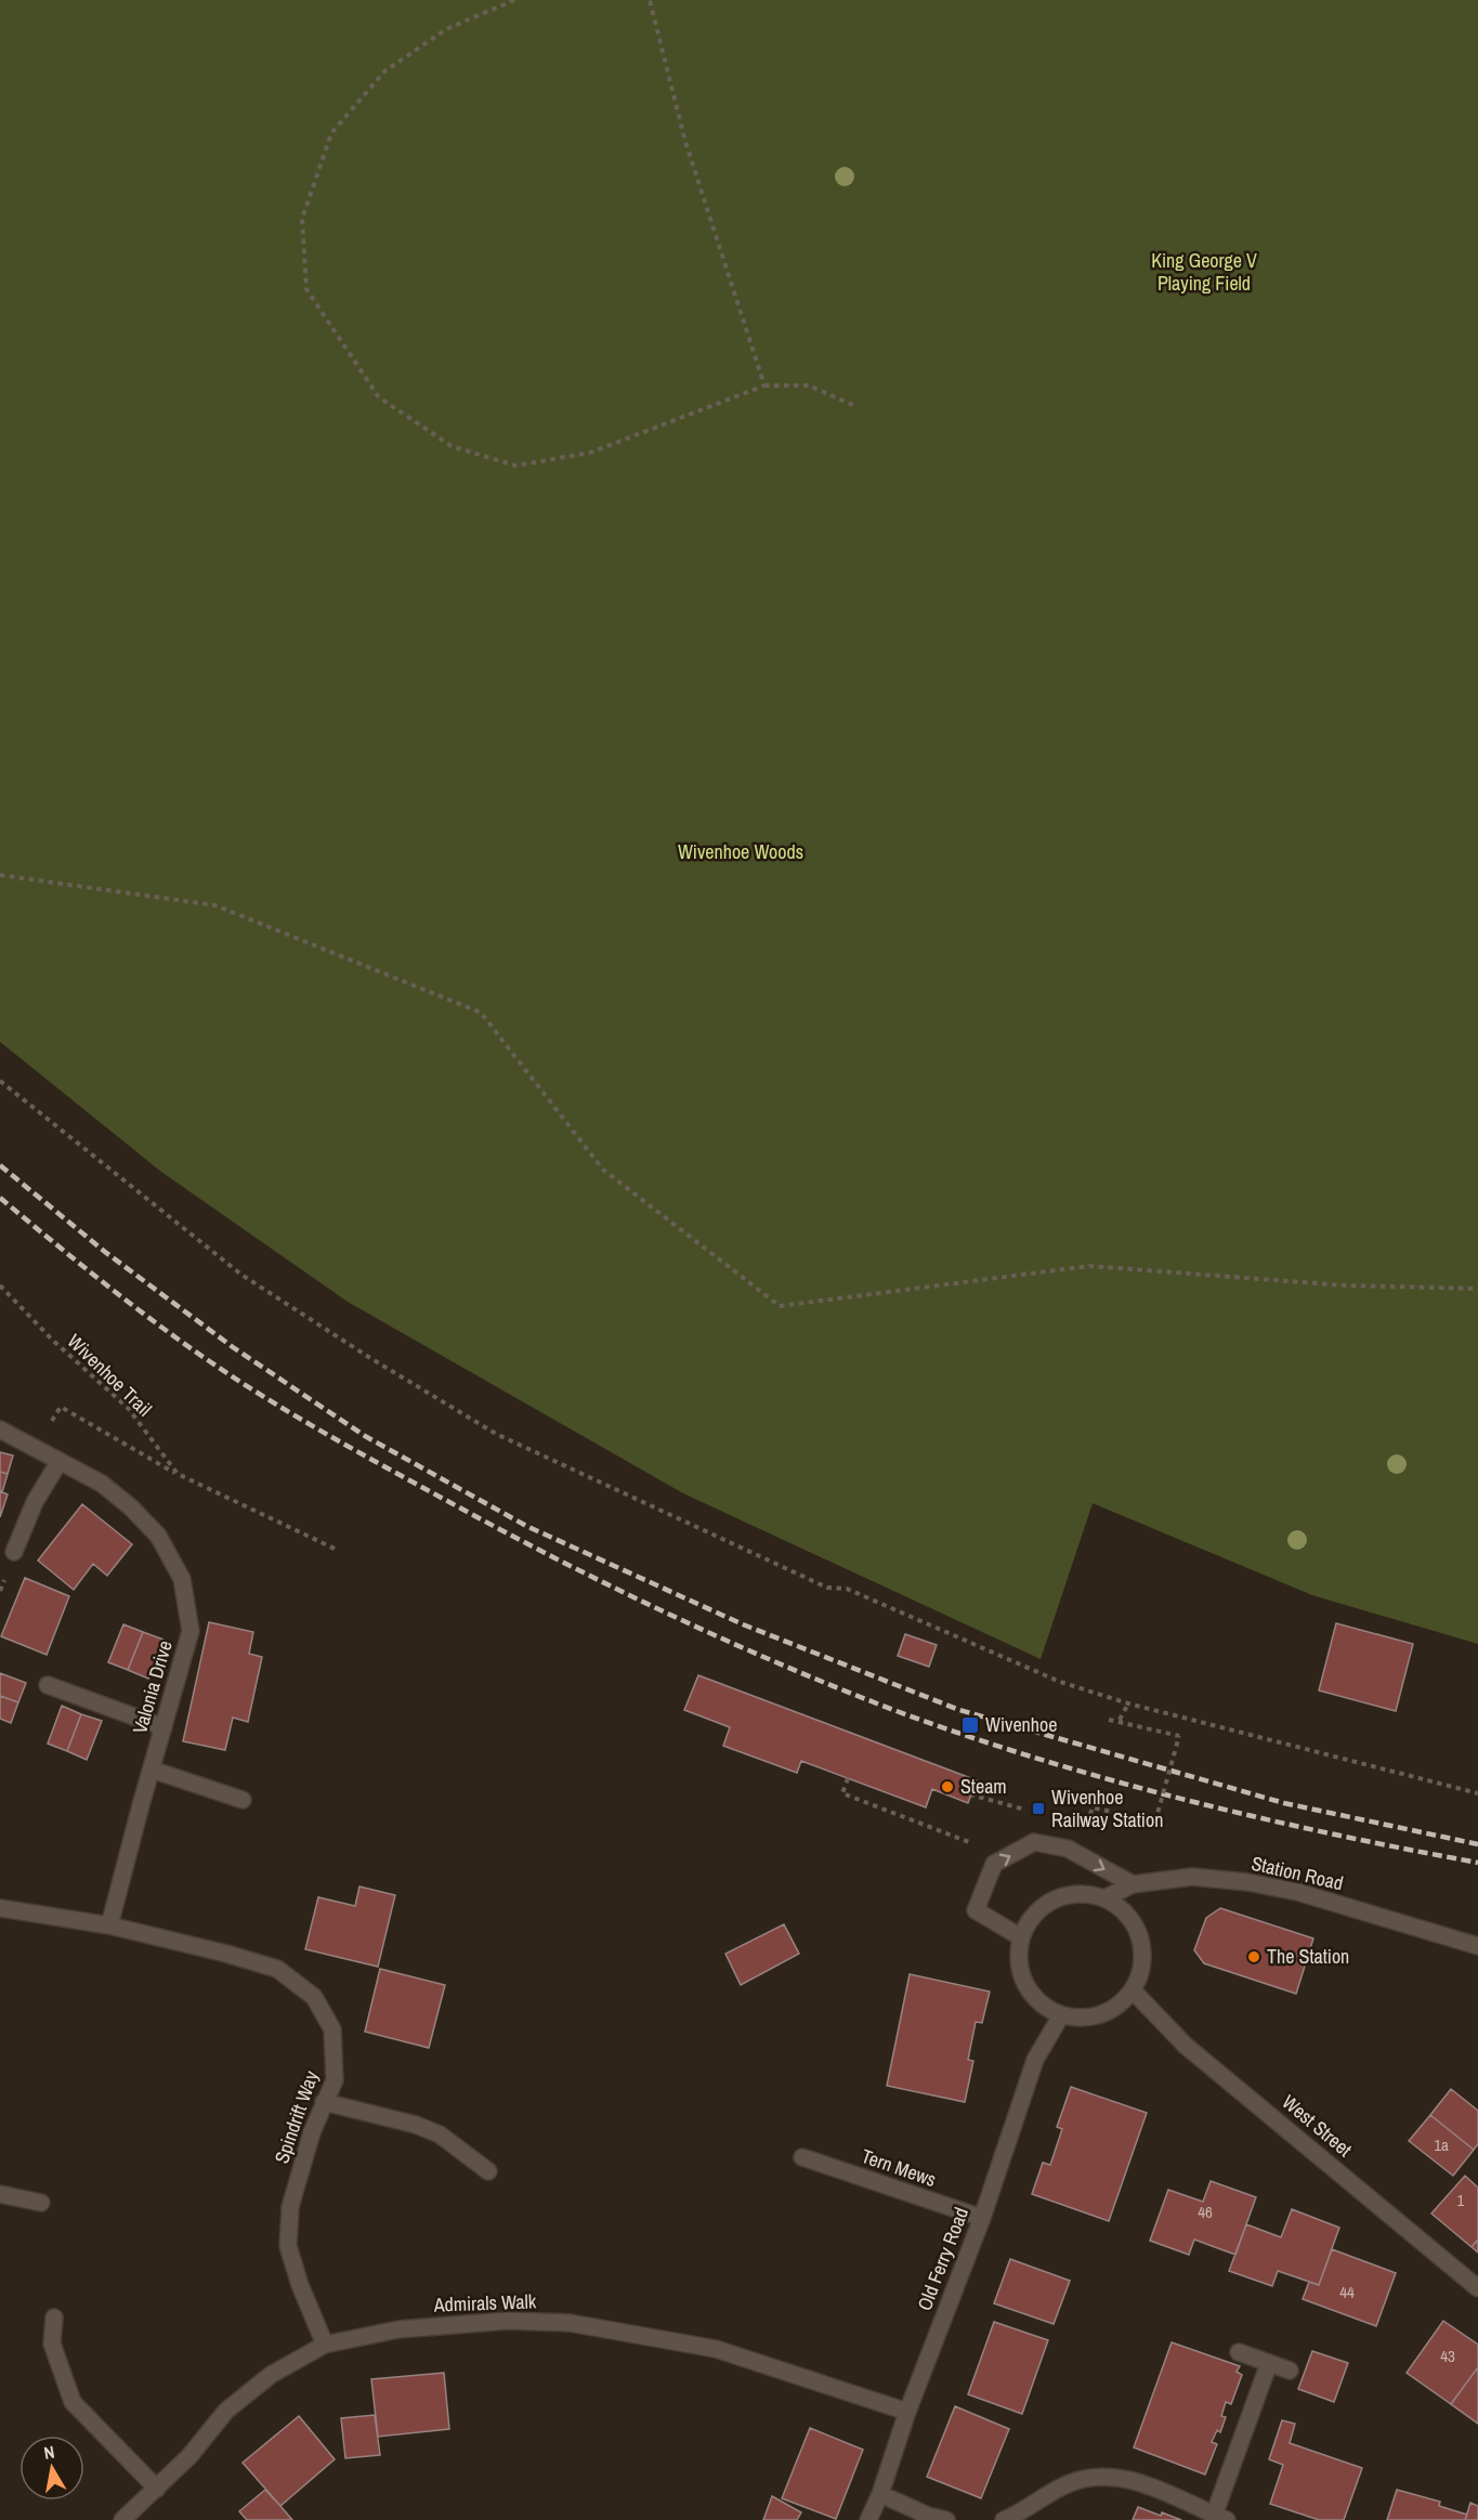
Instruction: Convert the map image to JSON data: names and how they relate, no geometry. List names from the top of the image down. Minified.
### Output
{"streets":{"street":["Valonia Drive","Station Road","Spindrift Way","West Street","Tern Mews","Old Ferry Road","Admirals Walk"],"path":["Wivenhoe Trail"]},"crossings":[["Valonia Drive","Spindrift Way"],["Station Road","West Street"],["Station Road","Old Ferry Road"],["Spindrift Way","Admirals Walk"],["West Street","Old Ferry Road"],["Tern Mews","Old Ferry Road"],["Old Ferry Road","Admirals Walk"]],"parks":["King George V Playing Field","Wivenhoe Woods"],"places":{"transit":["Wivenhoe","Wivenhoe Railway Station"],"other":["Steam","The Station"]},"house_numbers":["1a","1","46","44","43"],"north":"top"}
